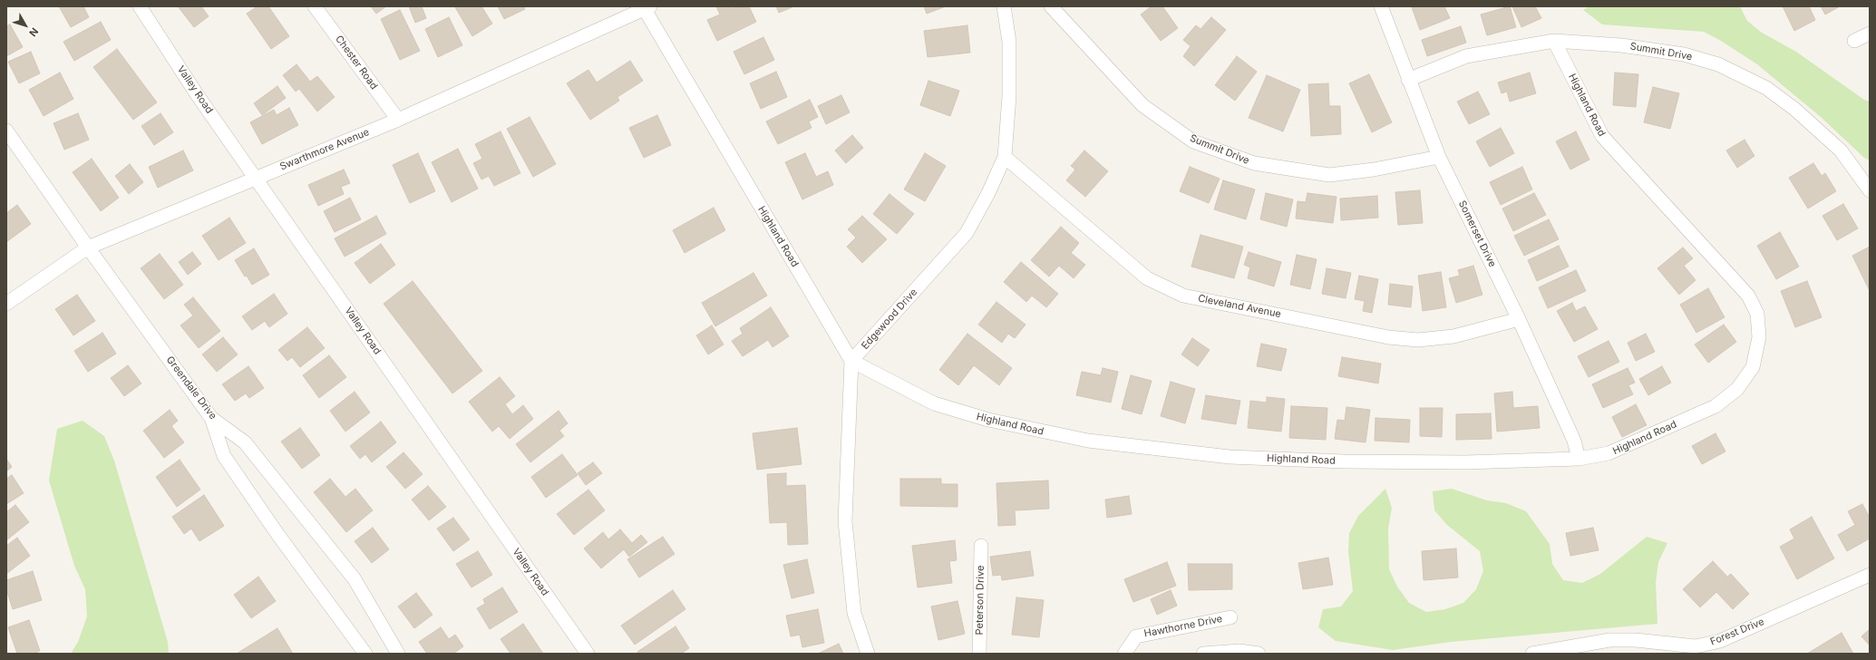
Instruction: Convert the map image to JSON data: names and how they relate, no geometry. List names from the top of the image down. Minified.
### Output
{"streets":{"street":["Summit Drive","Chester Road","Valley Road","Highland Road","Swarthmore Avenue","Somerset Drive","Cleveland Avenue","Edgewood Drive","Greendale Drive","Peterson Drive","Hawthorne Drive","Forest Drive"]},"crossings":[["Summit Drive","Highland Road"],["Summit Drive","Somerset Drive"],["Chester Road","Swarthmore Avenue"],["Valley Road","Swarthmore Avenue"],["Highland Road","Swarthmore Avenue"],["Highland Road","Somerset Drive"],["Highland Road","Edgewood Drive"],["Swarthmore Avenue","Greendale Drive"],["Somerset Drive","Cleveland Avenue"],["Cleveland Avenue","Edgewood Drive"]],"north":"bottom right"}
